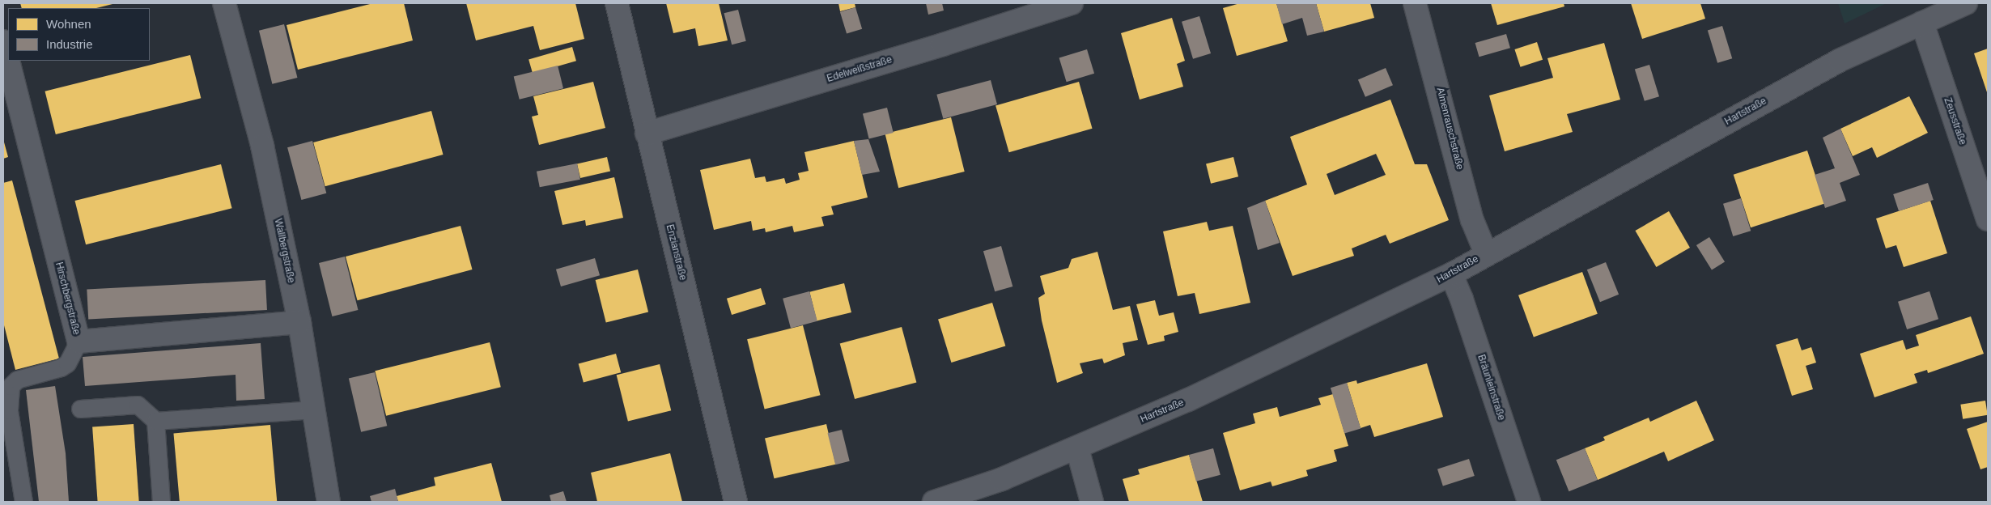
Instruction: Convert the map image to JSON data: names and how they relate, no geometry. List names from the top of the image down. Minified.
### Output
{"streets":{"street":["Edelweißstraße","Hartstraße","Zeusstraße","Almenrauschstraße","Wallbergstraße","Enzianstraße","Hirschbergstraße","Bräunleinstraße"]},"crossings":[["Edelweißstraße","Enzianstraße"],["Hartstraße","Zeusstraße"],["Hartstraße","Almenrauschstraße"],["Hartstraße","Bräunleinstraße"],["Wallbergstraße","Hirschbergstraße"]],"legend":["Wohnen","Industrie"]}
